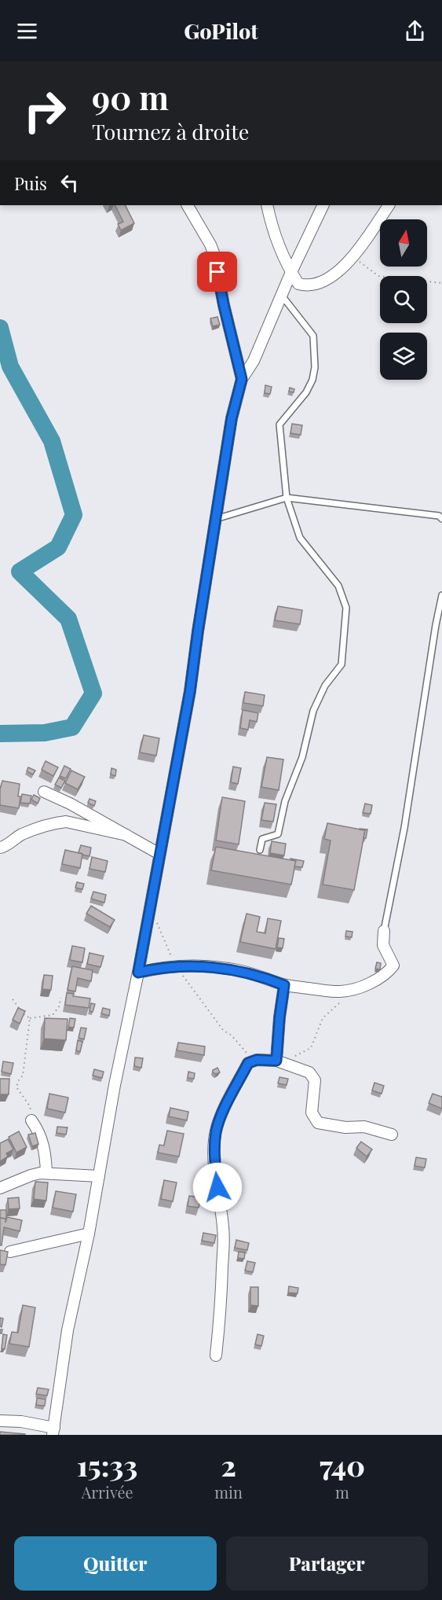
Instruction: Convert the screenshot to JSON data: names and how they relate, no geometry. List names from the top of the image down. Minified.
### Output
{"north":"top","page":{"header":"GoPilot","turn":["90 m","Tournez à droite"],"then":"Puis","eta":["15:33","Arrivée","2","min","740","m"],"buttons":["Quitter","Partager"]}}
